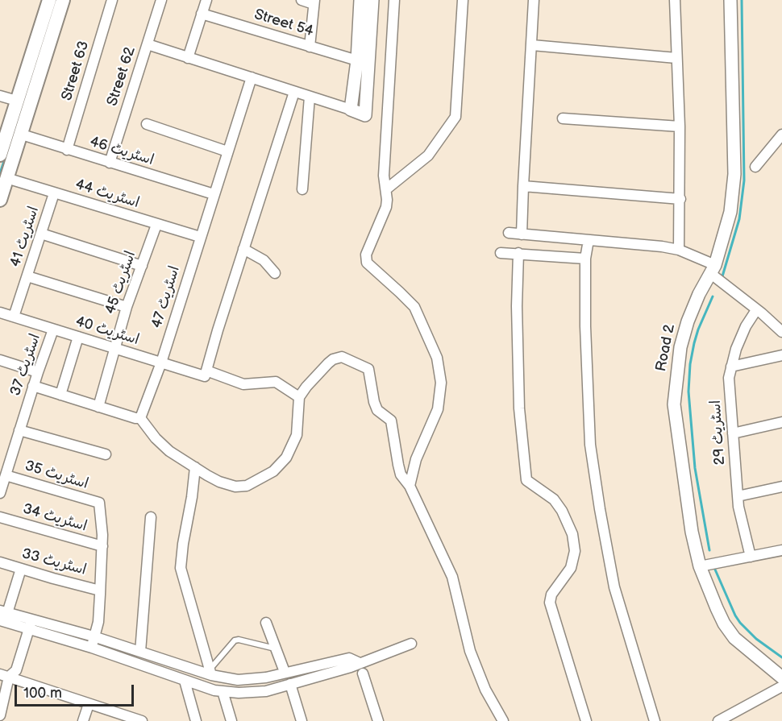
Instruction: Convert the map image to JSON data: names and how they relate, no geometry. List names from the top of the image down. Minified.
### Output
{"streets":{"street":["Street 54","Street 63","Street 62","اسٹریٹ 46","اسٹریٹ 44","اسٹریٹ 41","اسٹریٹ 45","اسٹریٹ 47","اسٹریٹ 40","Road 2","اسٹریٹ 37","اسٹریٹ 29","اسٹریٹ 35","اسٹریٹ 34","اسٹریٹ 33"]},"crossings":[["Street 63","اسٹریٹ 46"],["Street 62","اسٹریٹ 46"],["اسٹریٹ 46","اسٹریٹ 47"],["اسٹریٹ 44","اسٹریٹ 41"],["اسٹریٹ 44","اسٹریٹ 45"],["اسٹریٹ 44","اسٹریٹ 47"],["اسٹریٹ 41","اسٹریٹ 40"],["اسٹریٹ 45","اسٹریٹ 40"],["اسٹریٹ 47","اسٹریٹ 40"],["اسٹریٹ 40","اسٹریٹ 37"],["اسٹریٹ 37","اسٹریٹ 35"],["اسٹریٹ 35","اسٹریٹ 34"]],"scale_bar":"100 m"}
